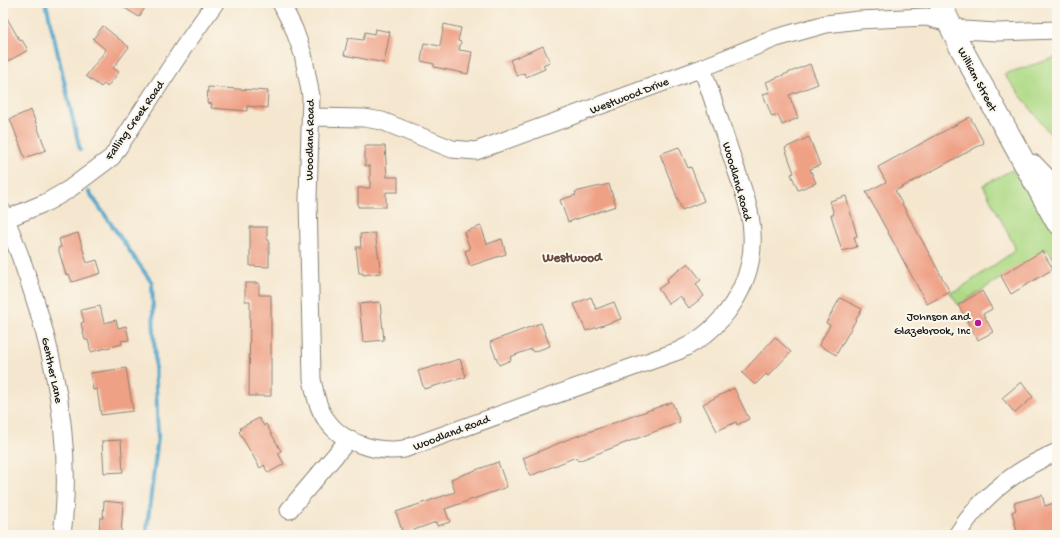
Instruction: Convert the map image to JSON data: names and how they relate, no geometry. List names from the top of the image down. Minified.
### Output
{"streets":{"highway":["William Street"],"street":["Westwood Drive","Falling Creek Road","Woodland Road","Genther Lane"]},"crossings":[["William Street","Westwood Drive"],["Westwood Drive","Woodland Road"],["Falling Creek Road","Genther Lane"]],"districts":["Westwood"],"places":["Johnson and Glazebrook, Inc"]}
